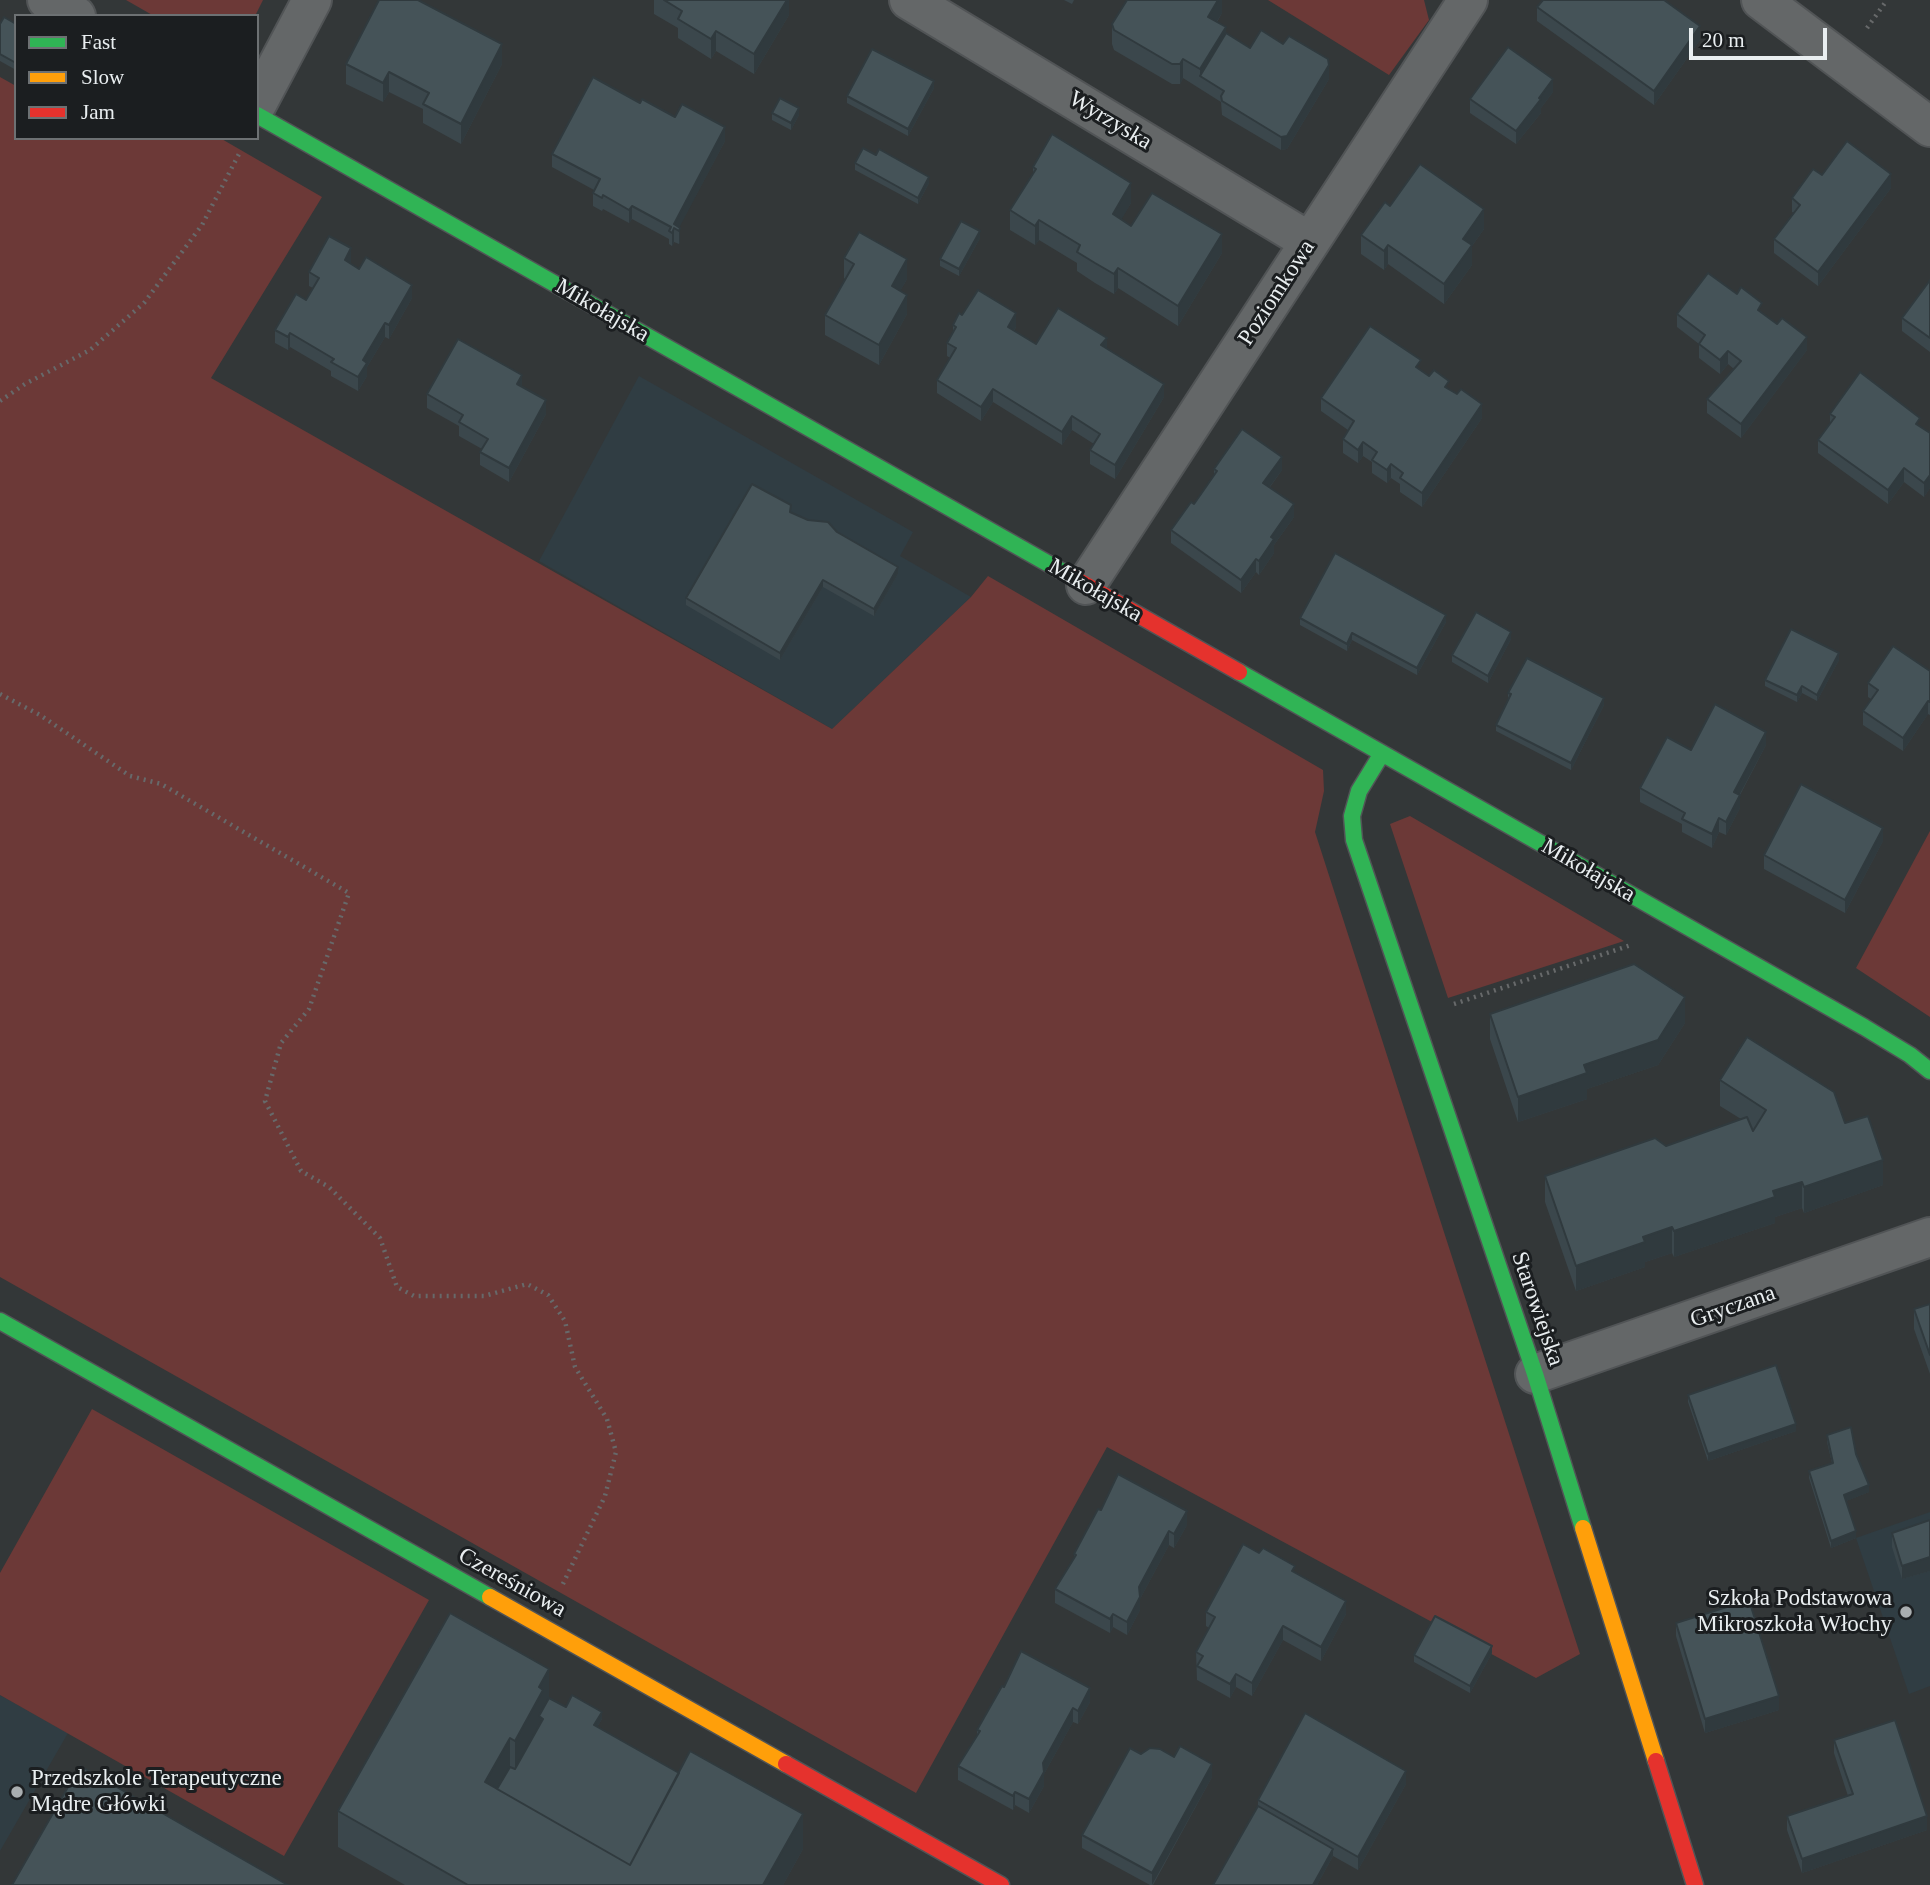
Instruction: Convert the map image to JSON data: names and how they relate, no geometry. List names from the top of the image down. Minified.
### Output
{"streets":{"street":["Wyrzyska","Poziomkowa","Mikołajska","Gryczana","Starowiejska","Czereśniowa"]},"crossings":[["Wyrzyska","Poziomkowa"],["Poziomkowa","Mikołajska"],["Mikołajska","Starowiejska"],["Gryczana","Starowiejska"]],"places":["Szkoła Podstawowa Mikroszkoła Włochy","Przedszkole Terapeutyczne Mądre Główki"],"legend":["Fast","Slow","Jam"],"scale_bar":"20 m"}
